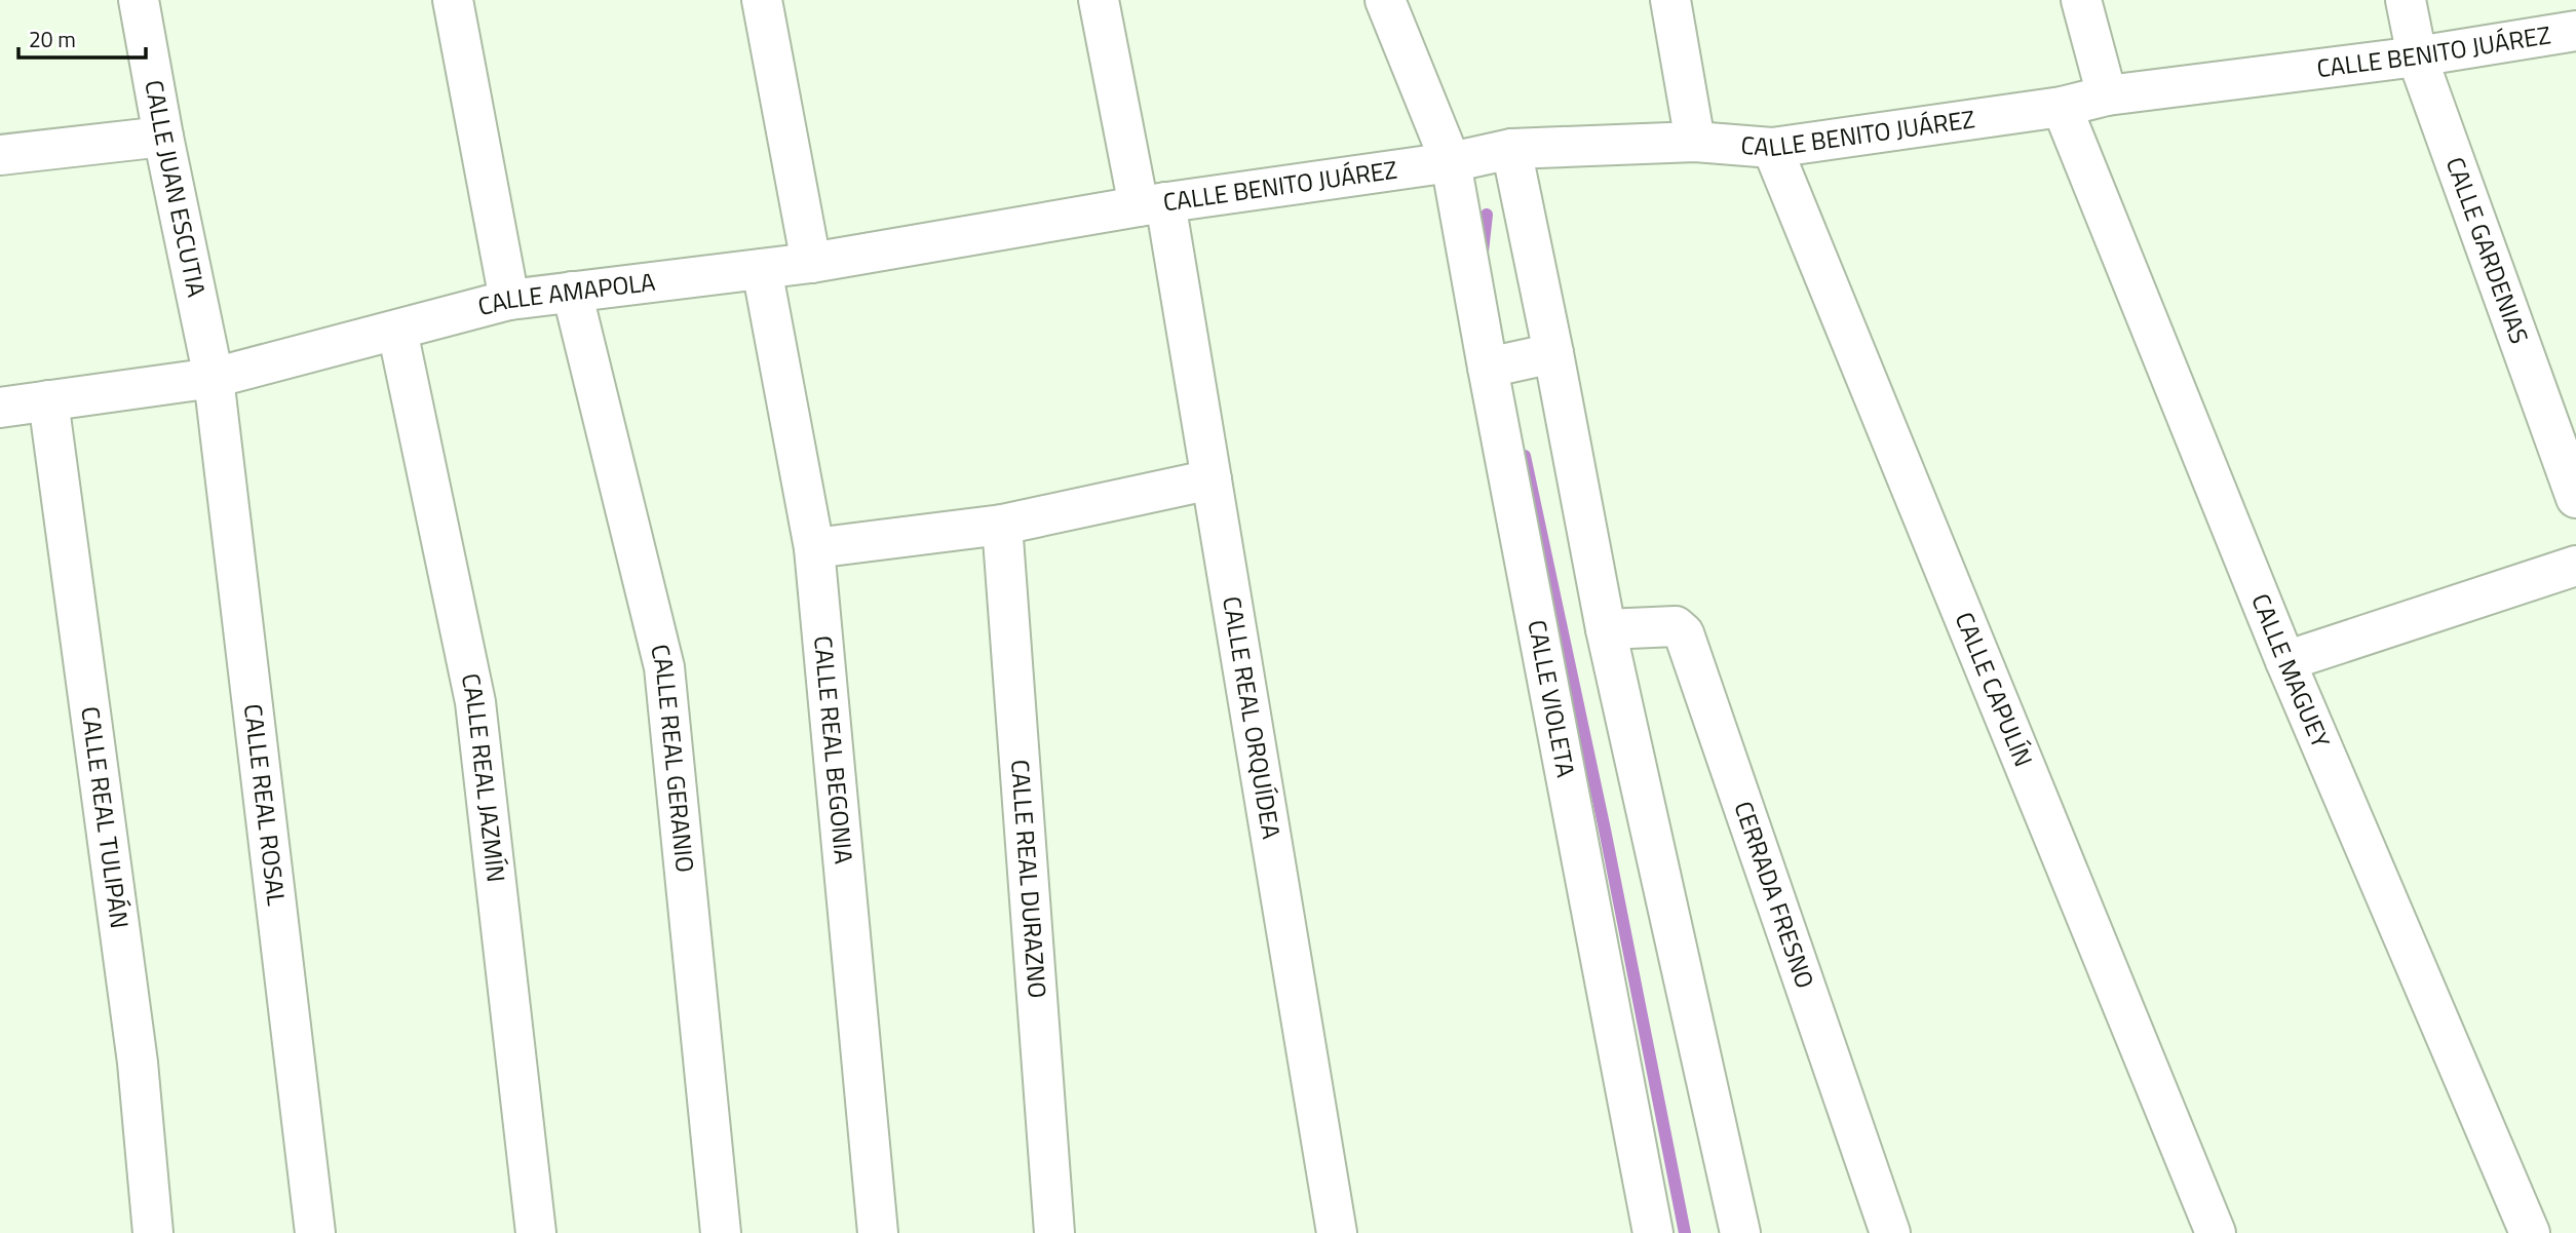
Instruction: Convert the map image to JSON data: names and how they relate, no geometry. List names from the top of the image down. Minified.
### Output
{"streets":{"street":["CALLE BENITO JUÁREZ","CALLE JUAN ESCUTIA","CALLE GARDENIAS","CALLE AMAPOLA","CALLE MAGUEY","CALLE CAPULÍN","CALLE VIOLETA","CALLE REAL ORQUÍDEA","CALLE REAL BEGONIA","CALLE REAL GERANIO","CALLE REAL JAZMÍN","CALLE REAL ROSAL","CALLE REAL TULIPÁN","CALLE REAL DURAZNO","CERRADA FRESNO"]},"crossings":[["CALLE BENITO JUÁREZ","CALLE GARDENIAS"],["CALLE BENITO JUÁREZ","CALLE AMAPOLA"],["CALLE BENITO JUÁREZ","CALLE MAGUEY"],["CALLE BENITO JUÁREZ","CALLE CAPULÍN"],["CALLE BENITO JUÁREZ","CALLE VIOLETA"],["CALLE BENITO JUÁREZ","CALLE REAL ORQUÍDEA"],["CALLE JUAN ESCUTIA","CALLE AMAPOLA"],["CALLE JUAN ESCUTIA","CALLE REAL ROSAL"],["CALLE AMAPOLA","CALLE REAL ORQUÍDEA"],["CALLE AMAPOLA","CALLE REAL BEGONIA"],["CALLE AMAPOLA","CALLE REAL GERANIO"],["CALLE AMAPOLA","CALLE REAL JAZMÍN"],["CALLE AMAPOLA","CALLE REAL ROSAL"],["CALLE AMAPOLA","CALLE REAL TULIPÁN"]],"scale_bar":"20 m"}
